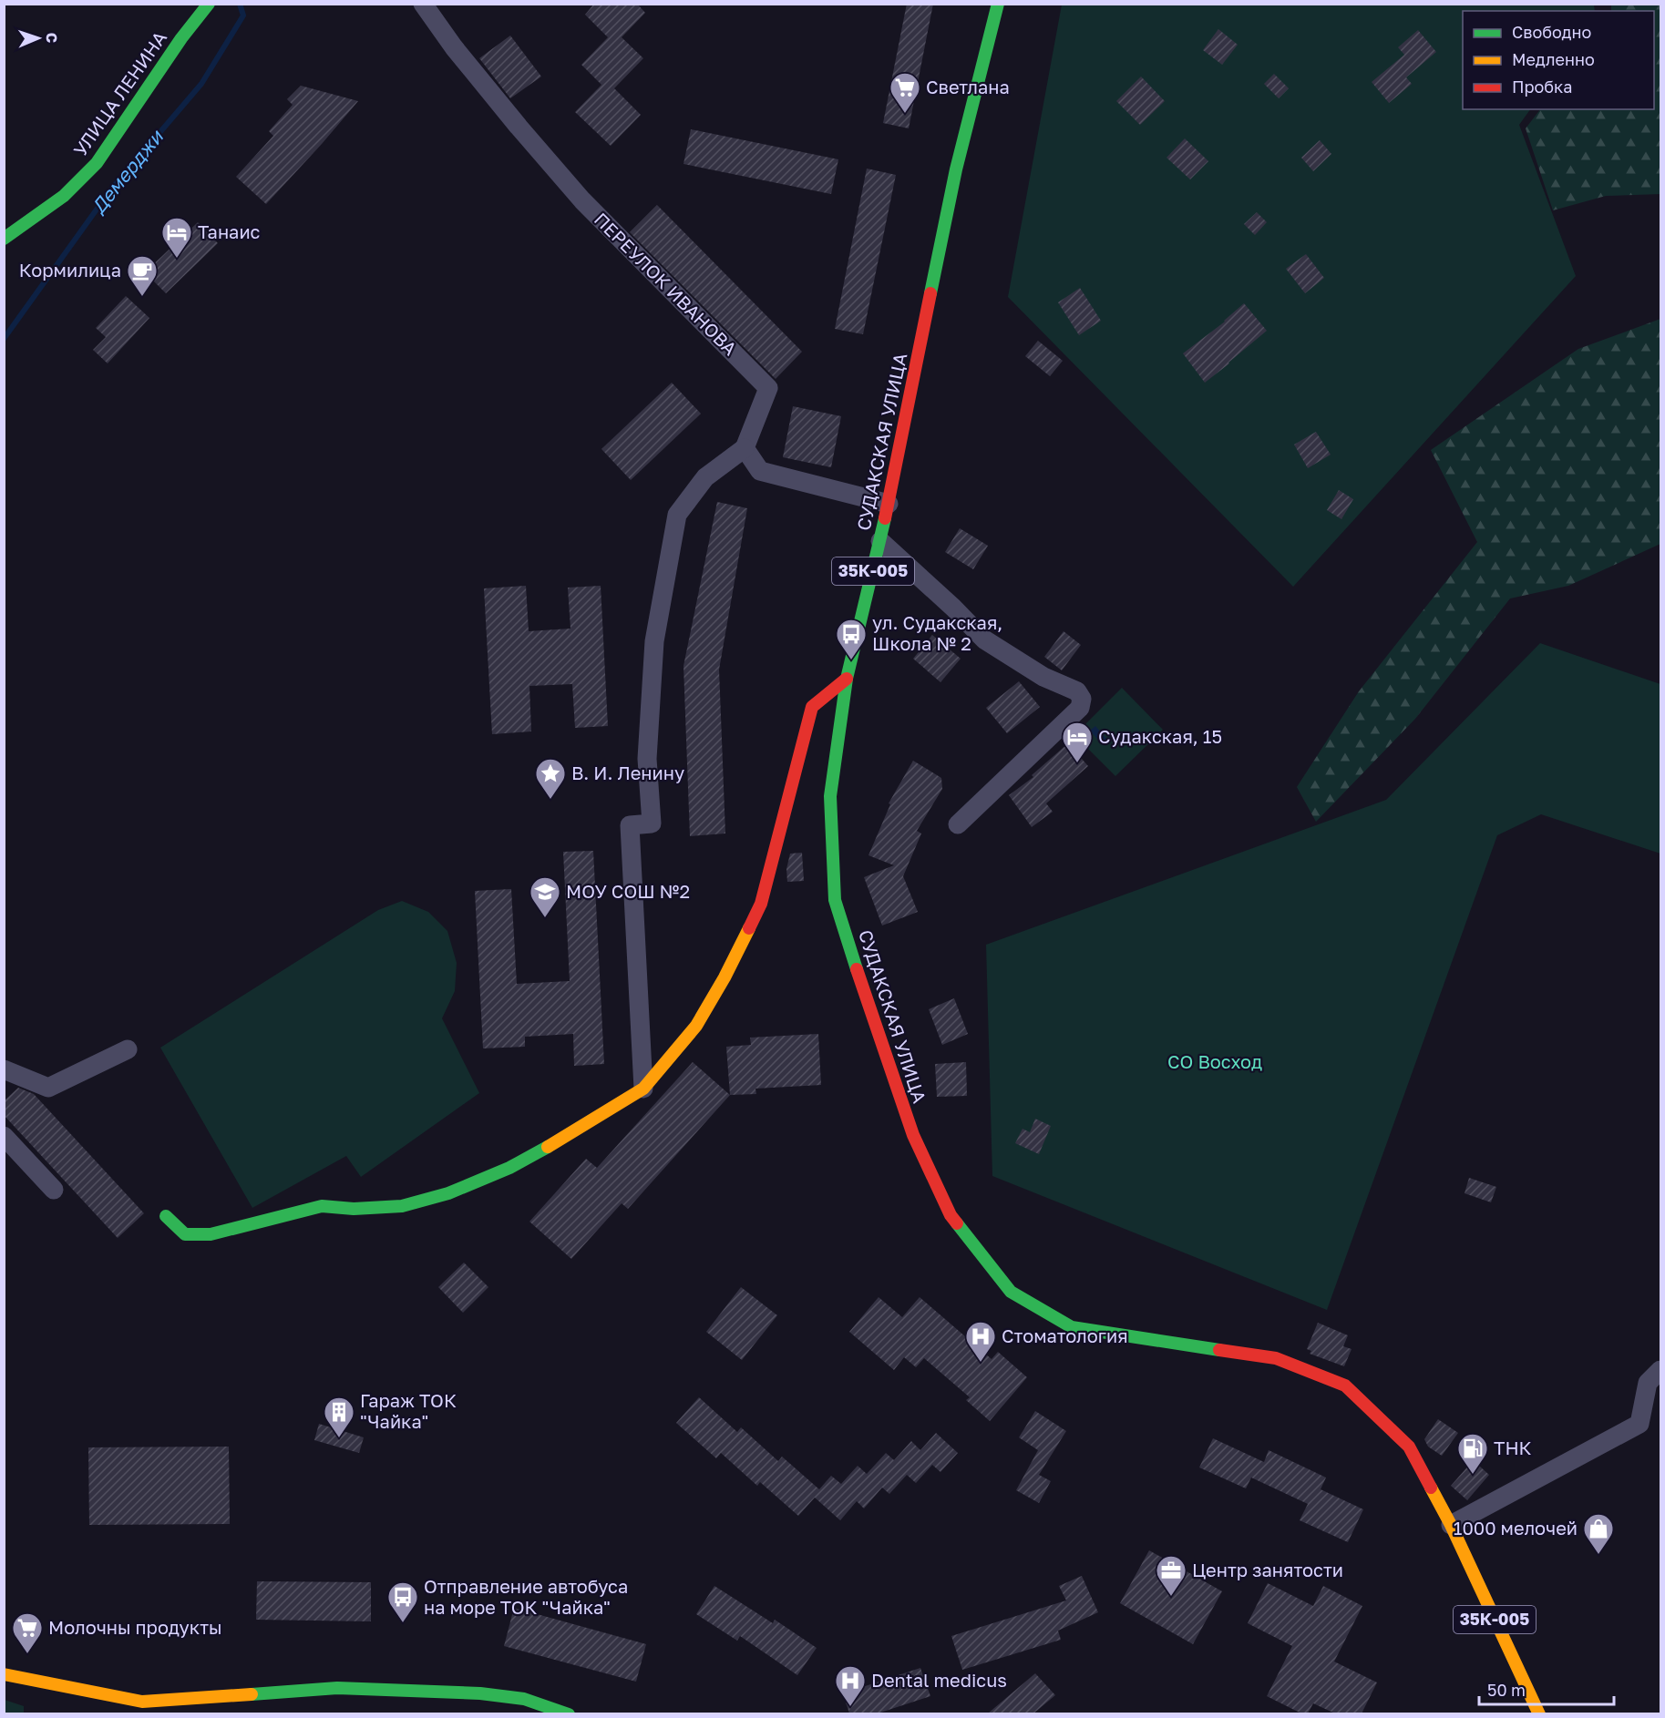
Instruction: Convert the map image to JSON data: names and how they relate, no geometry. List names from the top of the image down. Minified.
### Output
{"streets":{"main road":["УЛИЦА ЛЕНИНА","СУДАКСКАЯ УЛИЦА","35К-005"],"street":["ПЕРЕУЛОК ИВАНОВА"]},"water":["Демерджи"],"parks":["СО Восход"],"places":{"supermarket":["Светлана","Молочны продукты"],"hotel":["Танаис","Судакская, 15"],"cafe":["Кормилица"],"bus stop":["ул. Судакская, Школа № 2","Отправление автобуса на море ТОК \"Чайка\""],"place":["В. И. Ленину"],"school or university":["МОУ СОШ №2"],"hospital":["Стоматология","Dental medicus"],"building":["Гараж ТОК \"Чайка\""],"fuel station":["ТНК"],"shop":["1000 мелочей"],"office":["Центр занятости"]},"legend":["Свободно","Медленно","Пробка"],"scale_bar":"50 m","north":"right"}
